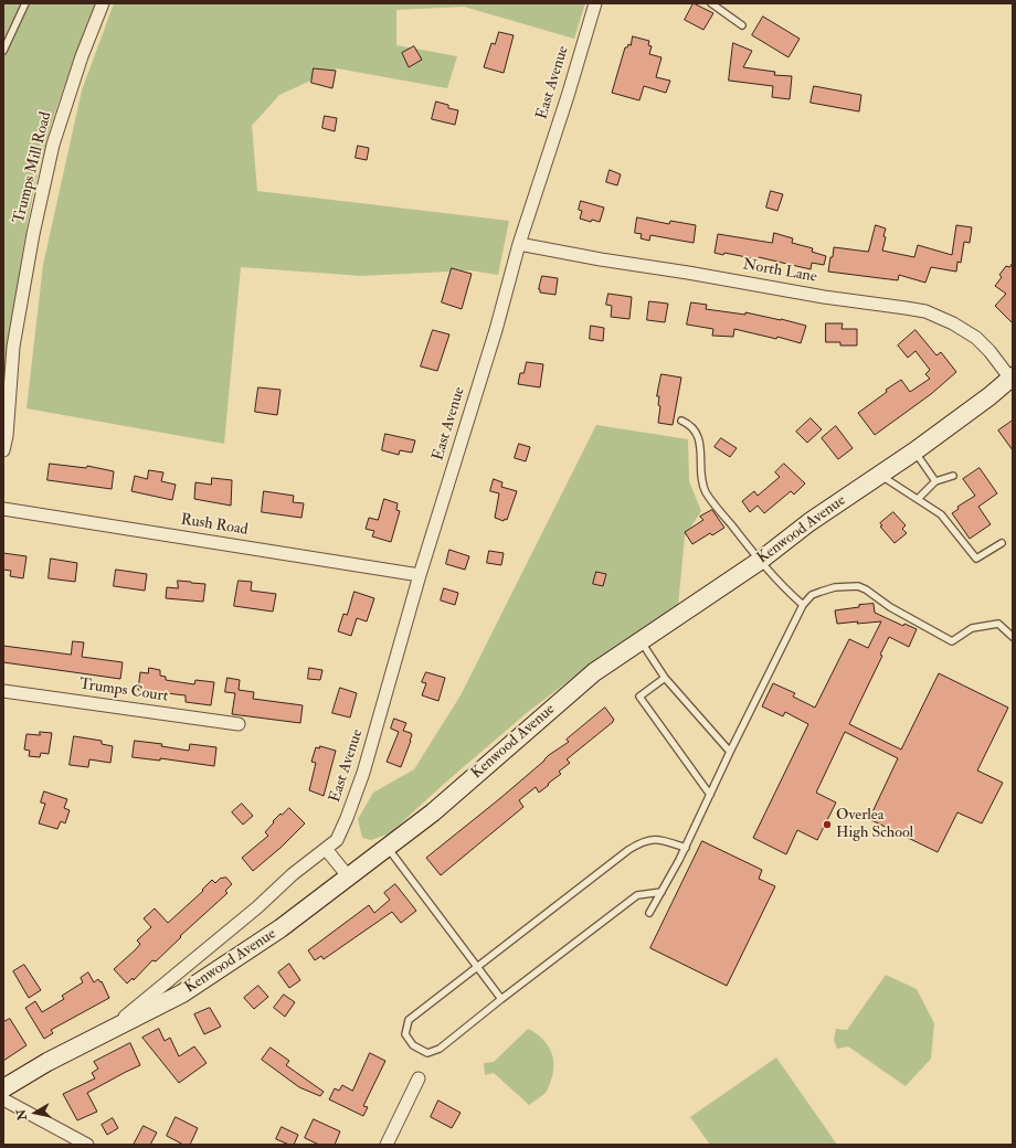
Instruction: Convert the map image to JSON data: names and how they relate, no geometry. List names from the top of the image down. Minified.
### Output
{"streets":{"main road":["Kenwood Avenue"],"street":["East Avenue","Trumps Mill Road","North Lane","Rush Road","Trumps Court"]},"crossings":[["East Avenue","North Lane"],["East Avenue","Rush Road"],["East Avenue","Kenwood Avenue"],["North Lane","Kenwood Avenue"]],"places":["Overlea High School"],"north":"left"}
